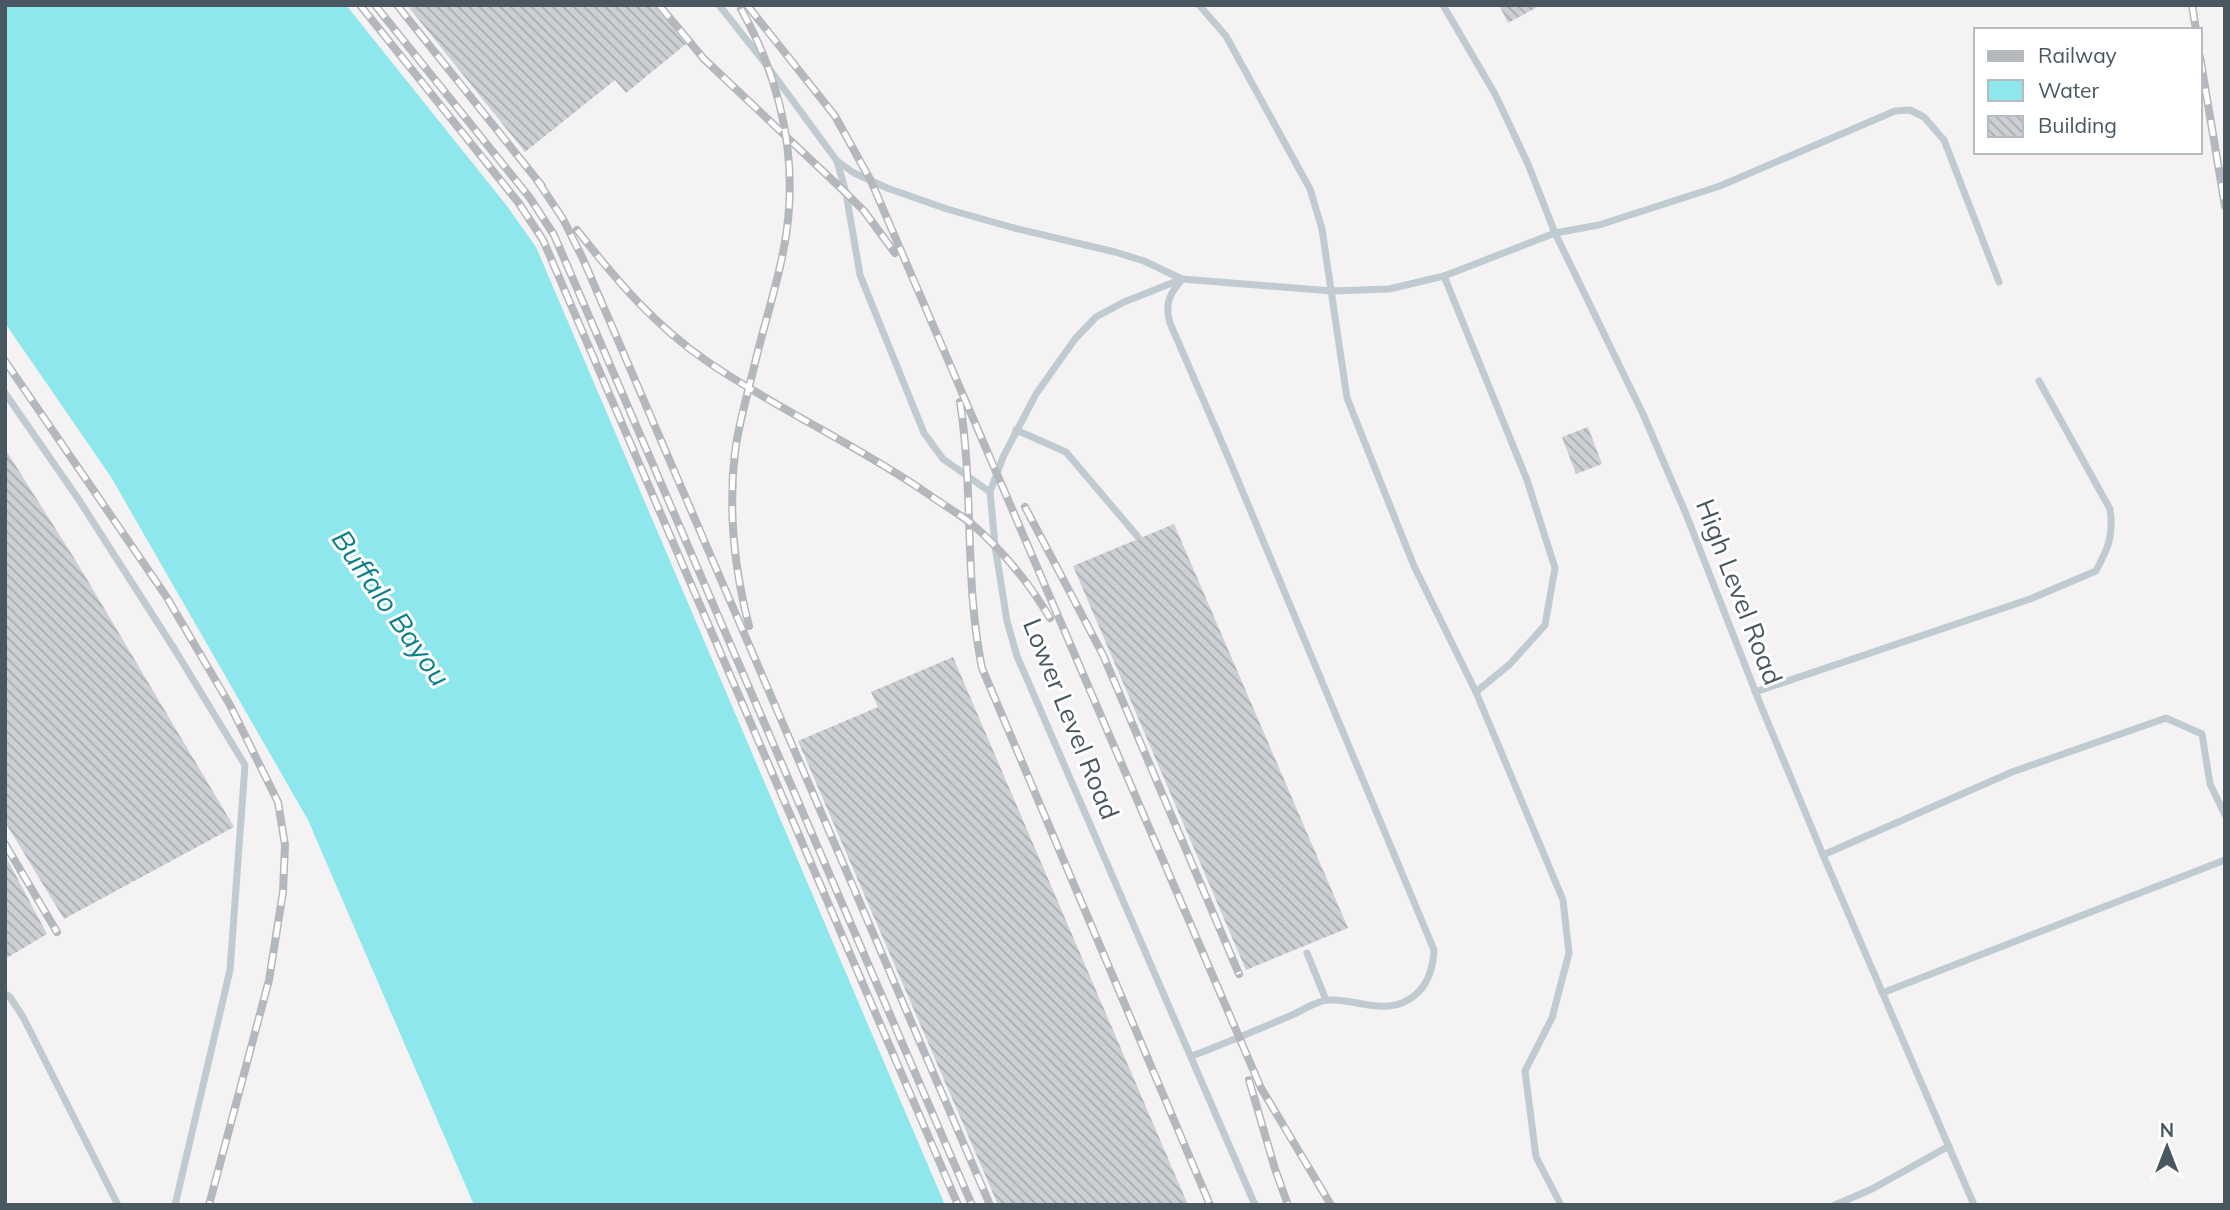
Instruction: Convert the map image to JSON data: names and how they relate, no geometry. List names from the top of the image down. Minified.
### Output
{"streets":{"lane":["High Level Road","Lower Level Road"]},"water":["Buffalo Bayou"],"legend":["Railway","Water","Building"],"north":"top"}
